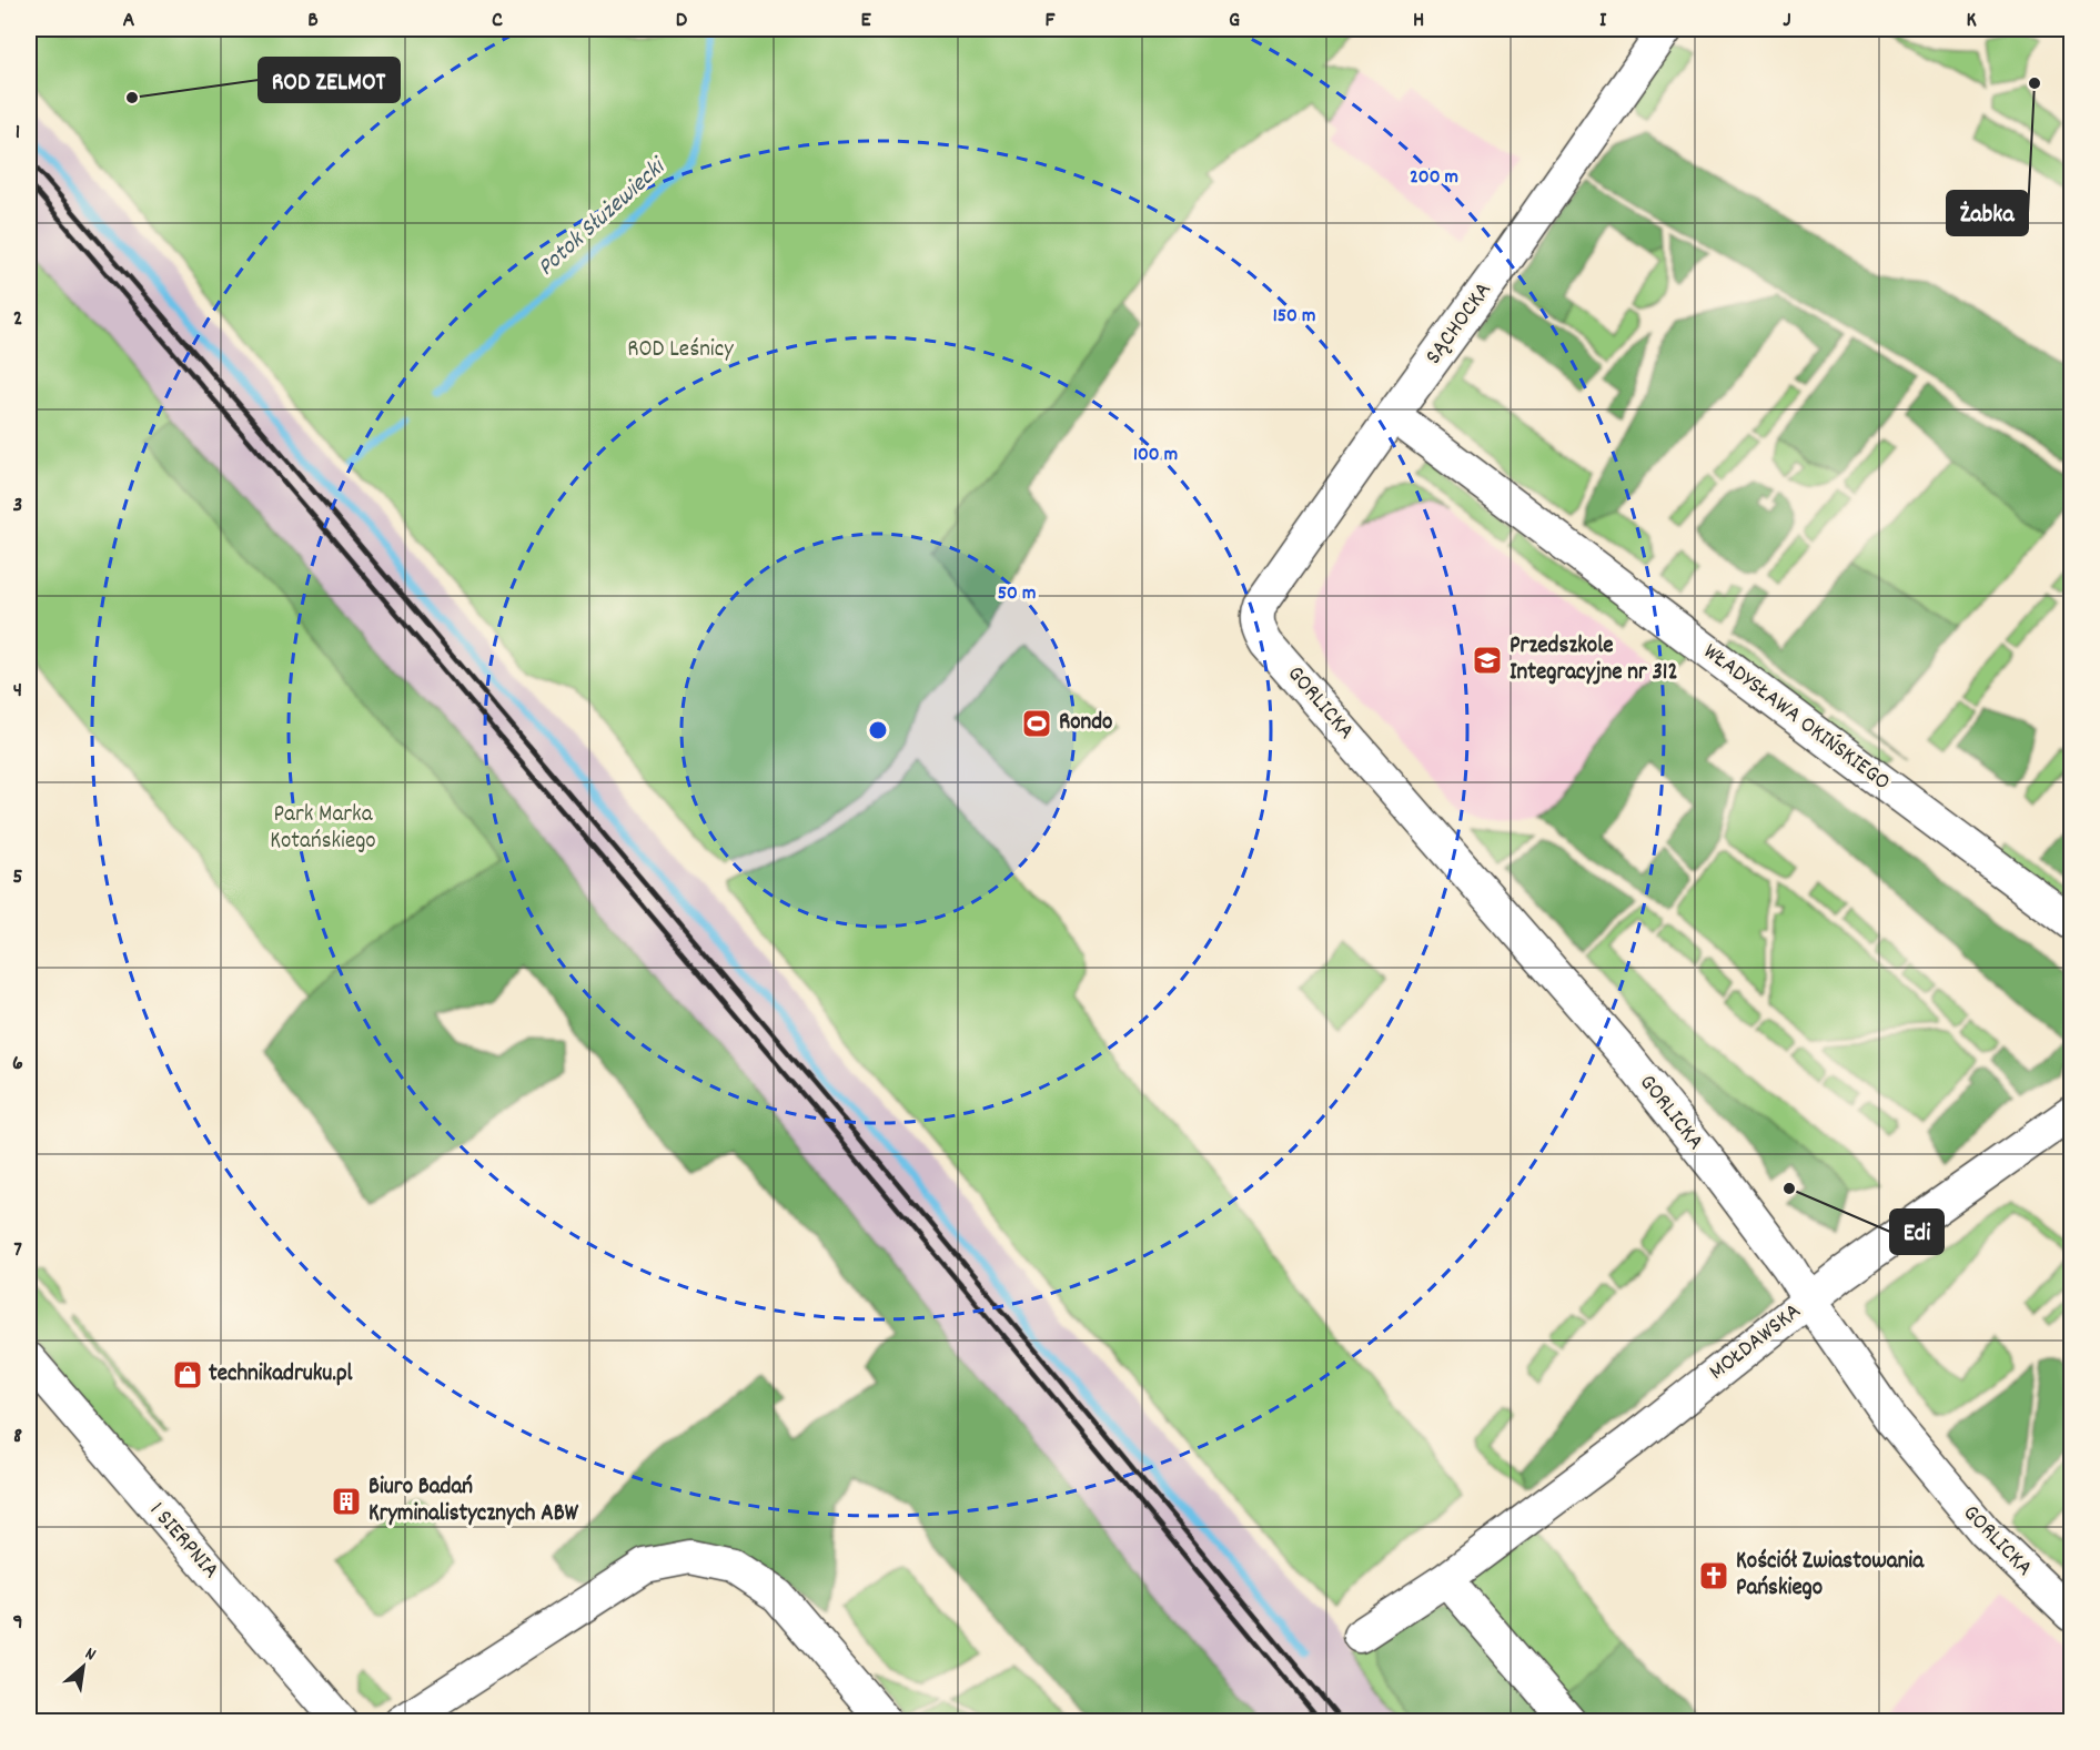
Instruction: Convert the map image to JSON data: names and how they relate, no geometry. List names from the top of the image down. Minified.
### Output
{"streets":{"street":["SĄCHOCKA","GORLICKA","WŁADYSŁAWA OKIŃSKIEGO","MOŁDAWSKA","1 SIERPNIA"]},"crossings":[["SĄCHOCKA","GORLICKA"],["SĄCHOCKA","WŁADYSŁAWA OKIŃSKIEGO"],["GORLICKA","MOŁDAWSKA"]],"water":["Potok Służewiecki"],"parks":["ROD Leśnicy","Park Marka Kotańskiego"],"places":{"other":["Żabka","ROD ZELMOT","Edi"],"school or university":["Przedszkole Integracyjne nr 312"],"sports":["Rondo"],"shop":["technikadruku.pl"],"building":["Biuro Badań Kryminalistycznych ABW"],"church":["Kościół Zwiastowania Pańskiego"]},"north":"top right","grid":{"columns":["A","B","C","D","E","F","G","H","I","J","K"],"rows":["1","2","3","4","5","6","7","8","9"]},"rings":["200 m","150 m","100 m","50 m"]}
